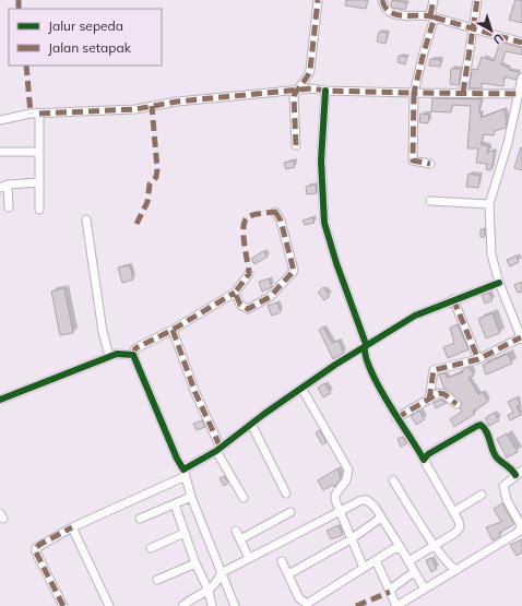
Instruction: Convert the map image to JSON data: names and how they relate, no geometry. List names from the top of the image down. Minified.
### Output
{"legend":["Jalur sepeda","Jalan setapak"],"north":"bottom right"}
